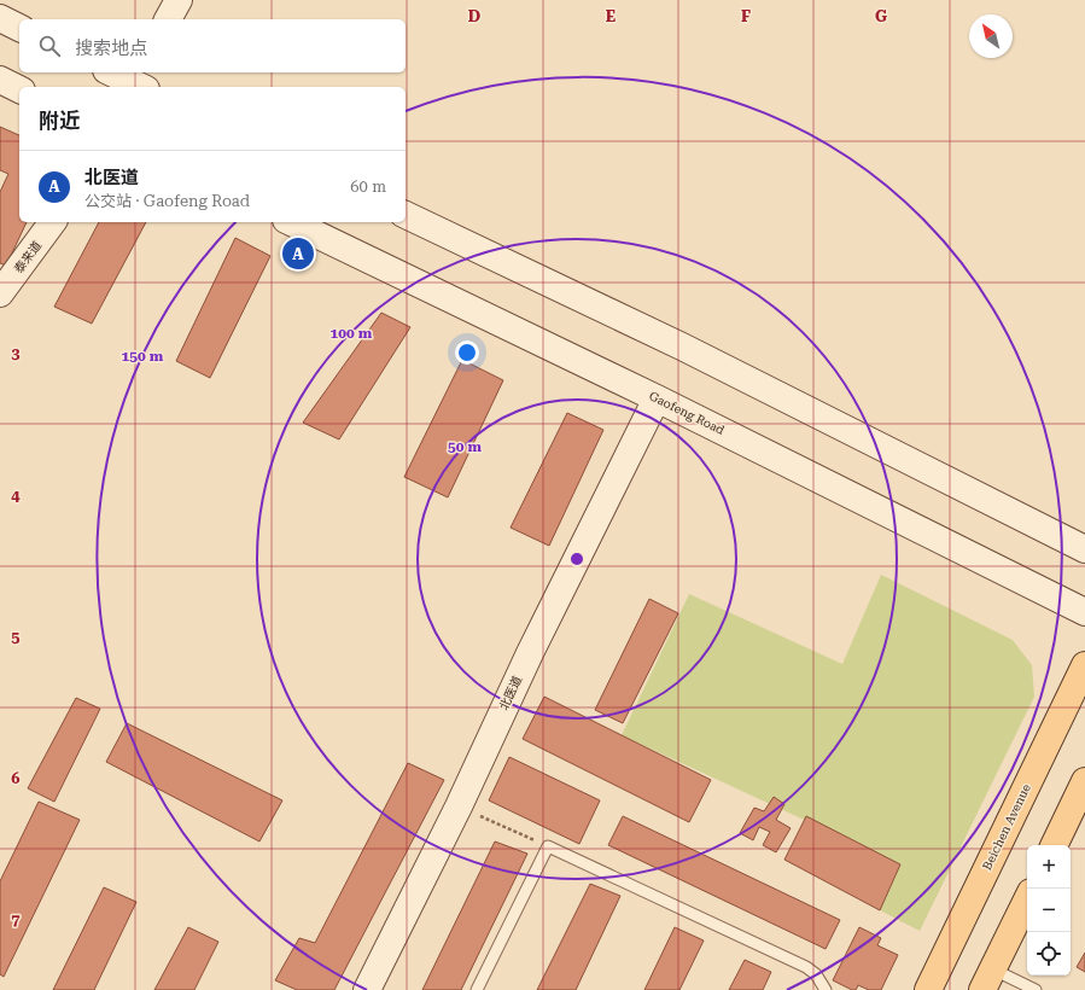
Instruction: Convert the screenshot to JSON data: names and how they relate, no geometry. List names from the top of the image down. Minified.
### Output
{"streets":{"main road":["泰来道","Gaofeng Road","北医道","Beichen Avenue"]},"crossings":[["Gaofeng Road","北医道"]],"north":"top left","page":{"search":"搜索地点","heading":"附近","list":[{"mark":"A","name":"北医道","note":"公交站 · Gaofeng Road","value":"60 m"}],"pins":"A","map_buttons":["+","−"]},"grid":{"columns":["D","E","F","G"],"rows":["3","4","5","6","7"]},"rings":["100 m","150 m","50 m"]}
